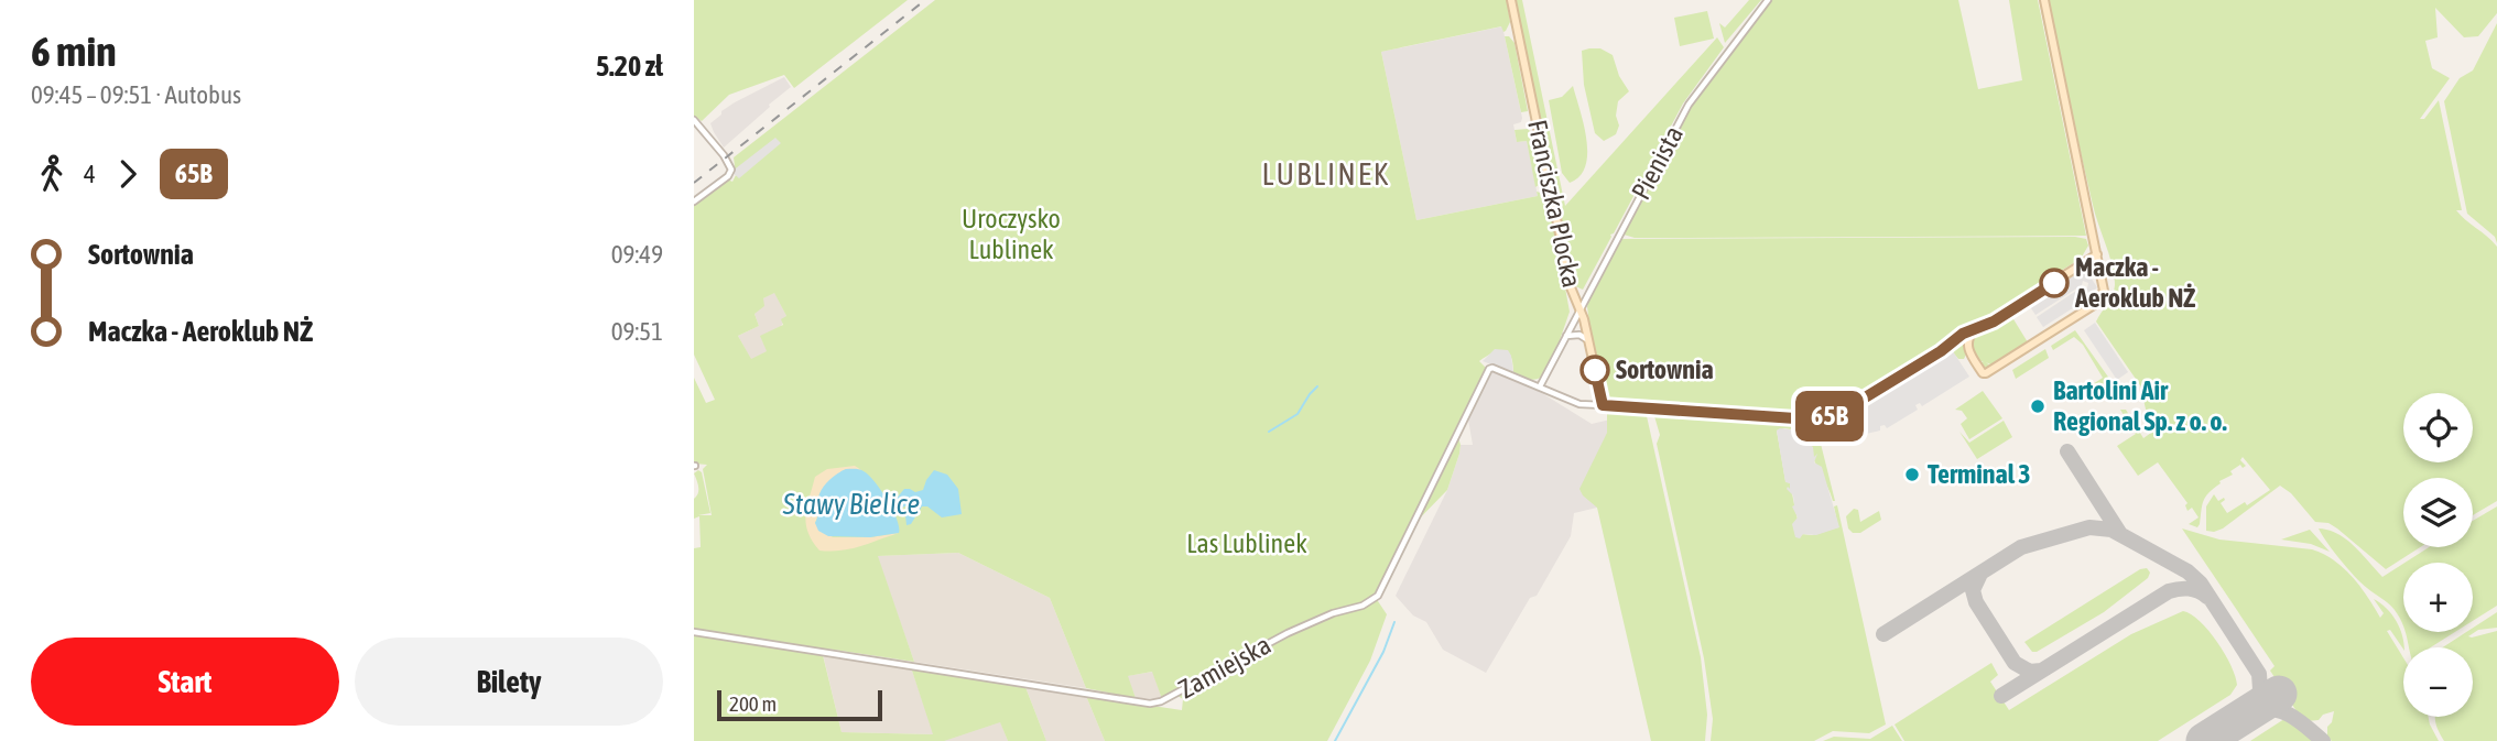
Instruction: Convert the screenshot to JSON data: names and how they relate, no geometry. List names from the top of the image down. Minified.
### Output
{"streets":{"street":["Pienista","Franciszka Plocka","Zamiejska"]},"crossings":[["Pienista","Franciszka Plocka"],["Pienista","Zamiejska"],["Franciszka Plocka","Zamiejska"]],"districts":["LUBLINEK"],"water":["Stawy Bielice"],"parks":["Uroczysko Lublinek","Las Lublinek"],"places":["Maczka - Aeroklub NŻ","Sortownia","Bartolini Air Regional Sp. z o. o.","Terminal 3"],"lines":["bus line 65B"],"scale_bar":"200 m","page":{"heading":["6 min","09:45 – 09:51 · Autobus","5.20 zł"],"on_map":"65B","legs":["4","65B"],"list":[{"name":"Sortownia","value":"09:49"},{"name":"Maczka - Aeroklub NŻ","value":"09:51"}],"map_buttons":["+","−"],"buttons":["Start","Bilety"],"scale":"200 m"}}
